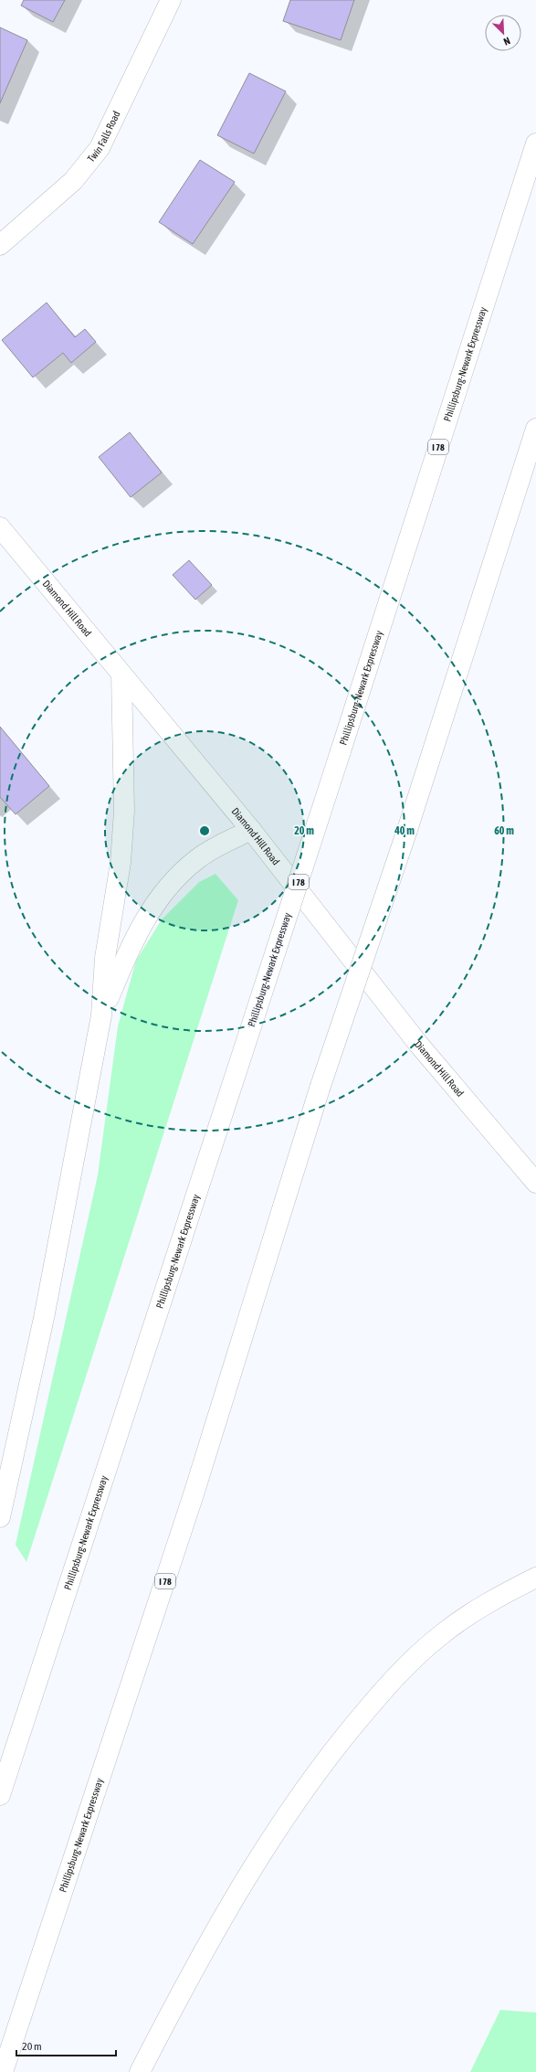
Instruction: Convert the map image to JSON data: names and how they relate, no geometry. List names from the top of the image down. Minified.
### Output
{"streets":{"main road":["Twin Falls Road","Phillipsburg-Newark Expressway","I 78","Diamond Hill Road"]},"scale_bar":"20 m","north":"bottom right","rings":["20 m","40 m","60 m"]}
